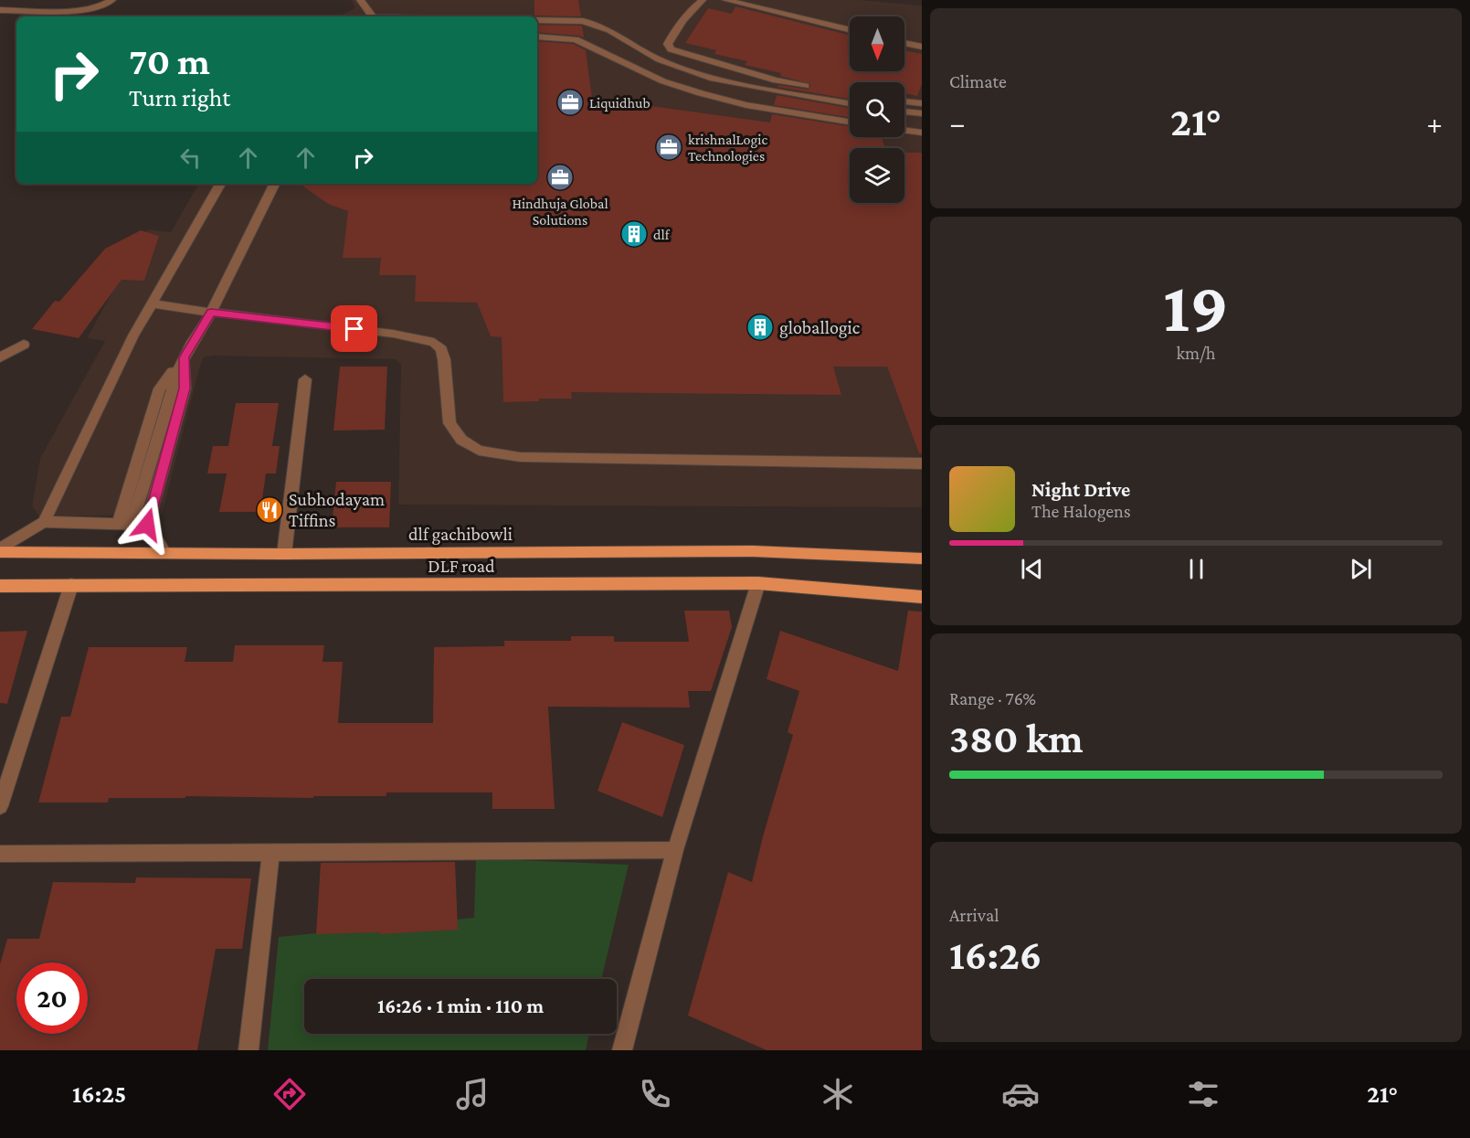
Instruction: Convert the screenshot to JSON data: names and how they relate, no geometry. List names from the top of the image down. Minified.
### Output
{"streets":{"main road":["dlf gachibowli","DLF road"]},"places":{"office":["Liquidhub","krishnalLogic Technologies","Hindhuja Global Solutions"],"building":["dlf","globallogic"],"restaurant":["Subhodayam Tiffins"]},"north":"bottom","page":{"tile":["Climate",["19","km/h"],["Range · 76%","380 km"],["Arrival","16:26"]],"turn":["70 m","Turn right"],"heat":["−","21°","+"],"song":["Night Drive","The Halogens"],"limit":"20","trip":"16:26 · 1 min · 110 m","tabs":["16:25","21°"]}}
